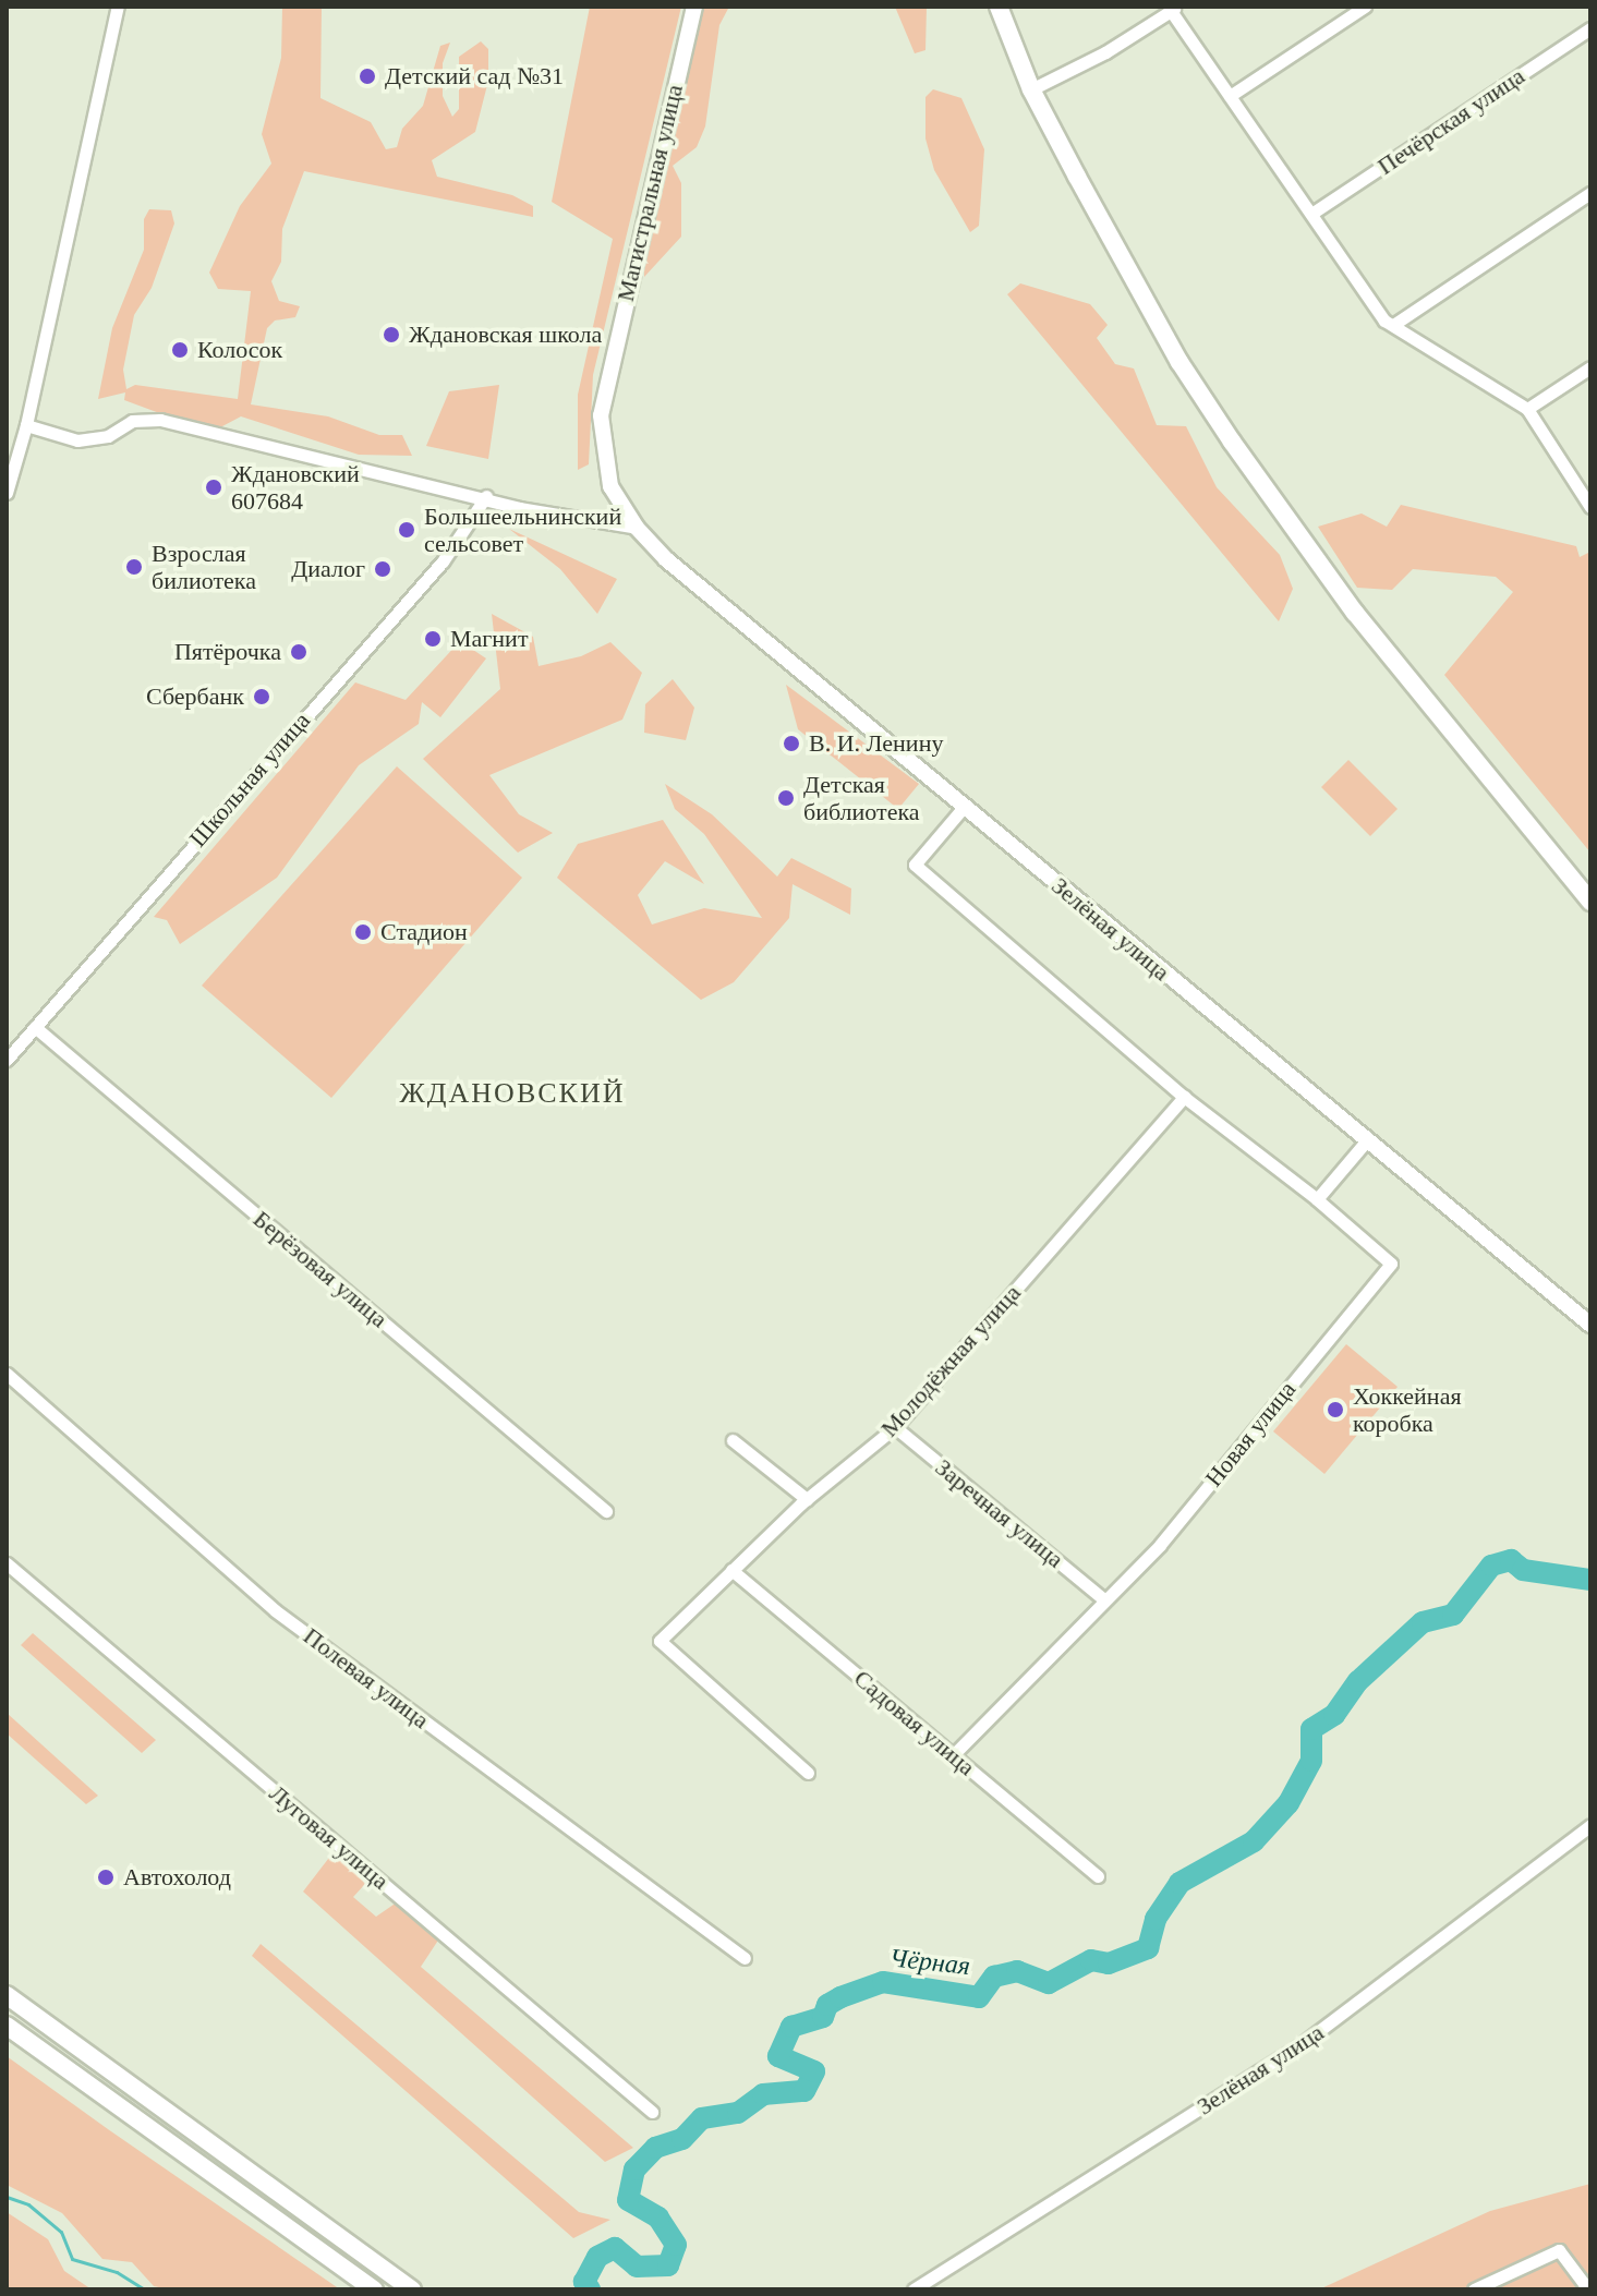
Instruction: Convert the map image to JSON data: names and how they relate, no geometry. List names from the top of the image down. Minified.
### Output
{"streets":{"street":["Печёрская улица","Магистральная улица","Школьная улица","Зелёная улица","Берёзовая улица","Молодёжная улица","Новая улица","Заречная улица","Полевая улица","Садовая улица","Луговая улица"]},"crossings":[["Магистральная улица","Зелёная улица"],["Школьная улица","Берёзовая улица"],["Молодёжная улица","Заречная улица"],["Молодёжная улица","Садовая улица"],["Новая улица","Заречная улица"],["Новая улица","Садовая улица"]],"districts":["ЖДАНОВСКИЙ"],"water":["Чёрная"],"places":["Детский сад №31","Ждановская школа","Колосок","Ждановский 607684","Большеельнинский сельсовет","Взрослая билиотека","Диалог","Магнит","Пятёрочка","Сбербанк","В. И. Ленину","Детская библиотека","Стадион","Хоккейная коробка","Автохолод"]}
